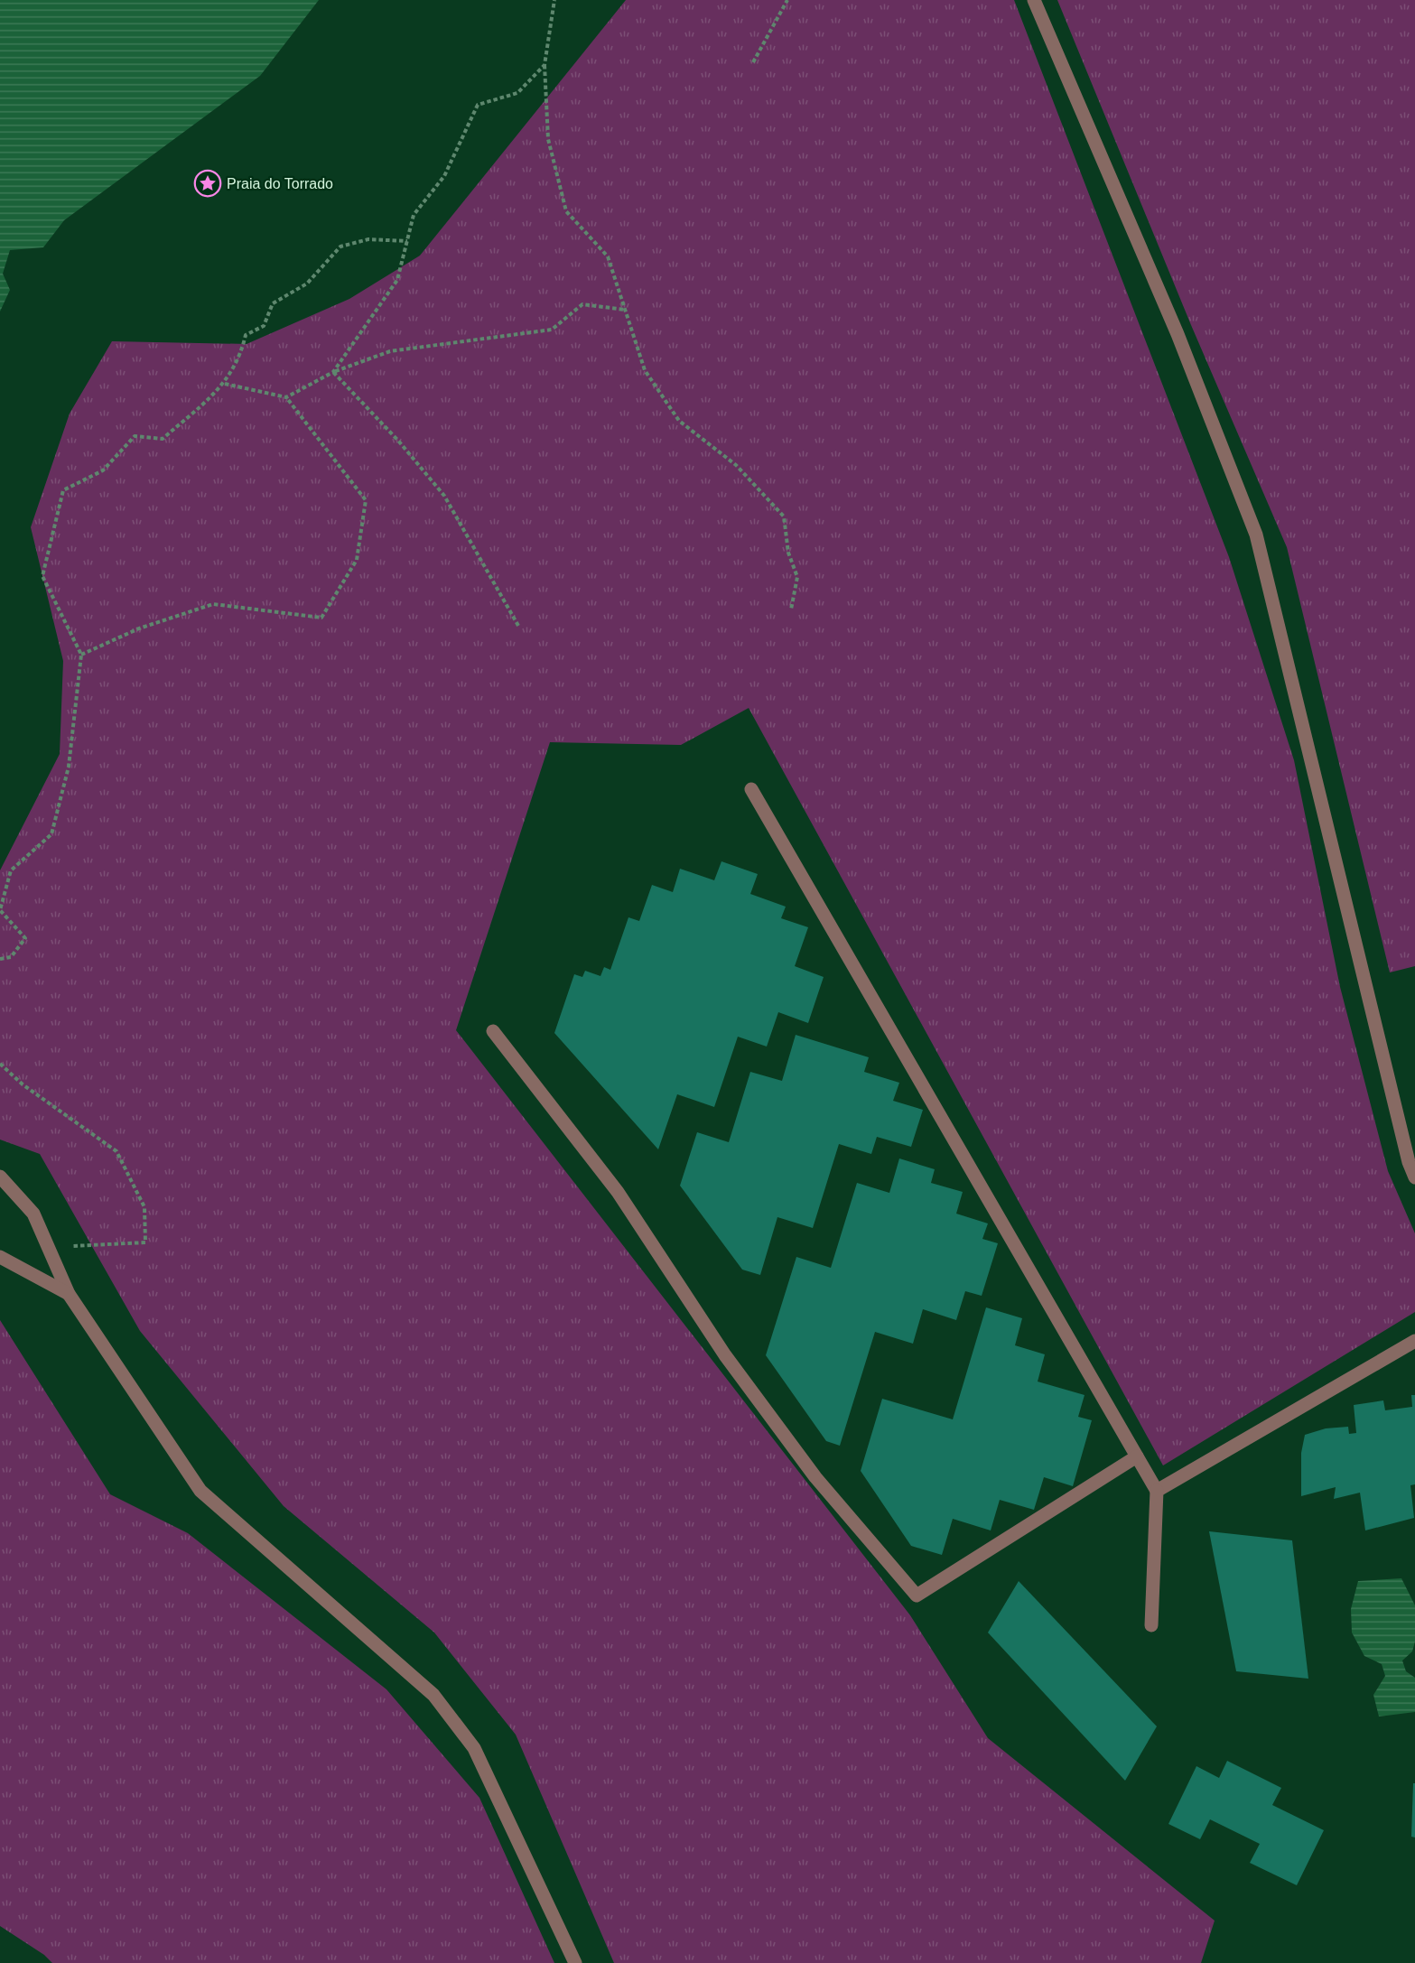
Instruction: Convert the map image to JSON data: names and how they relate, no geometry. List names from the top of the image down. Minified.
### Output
{"places":{"place":["Praia do Torrado"]}}
